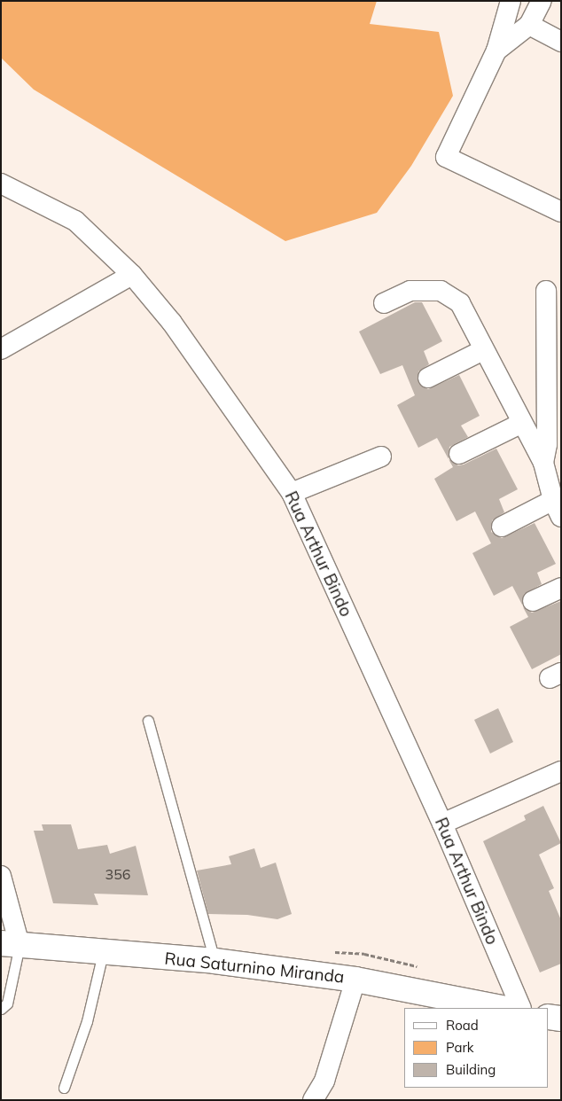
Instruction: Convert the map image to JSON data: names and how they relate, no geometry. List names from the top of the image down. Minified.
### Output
{"streets":{"main road":["Rua Saturnino Miranda"],"street":["Rua Arthur Bindo"]},"house_numbers":["356"],"legend":["Road","Park","Building"]}
